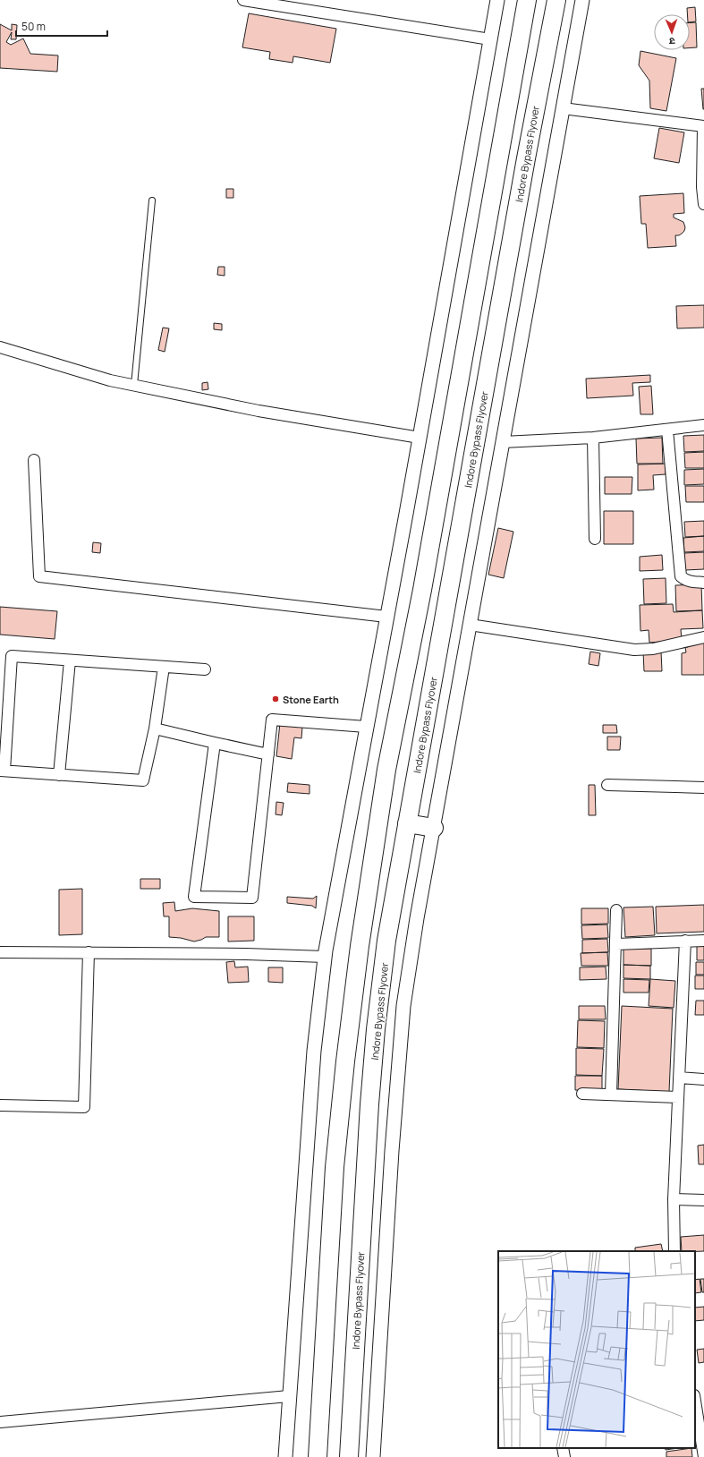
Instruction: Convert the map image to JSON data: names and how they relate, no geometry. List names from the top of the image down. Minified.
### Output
{"streets":{"highway":["Indore Bypass Flyover"]},"places":["Stone Earth"],"scale_bar":"50 m","north":"bottom"}
